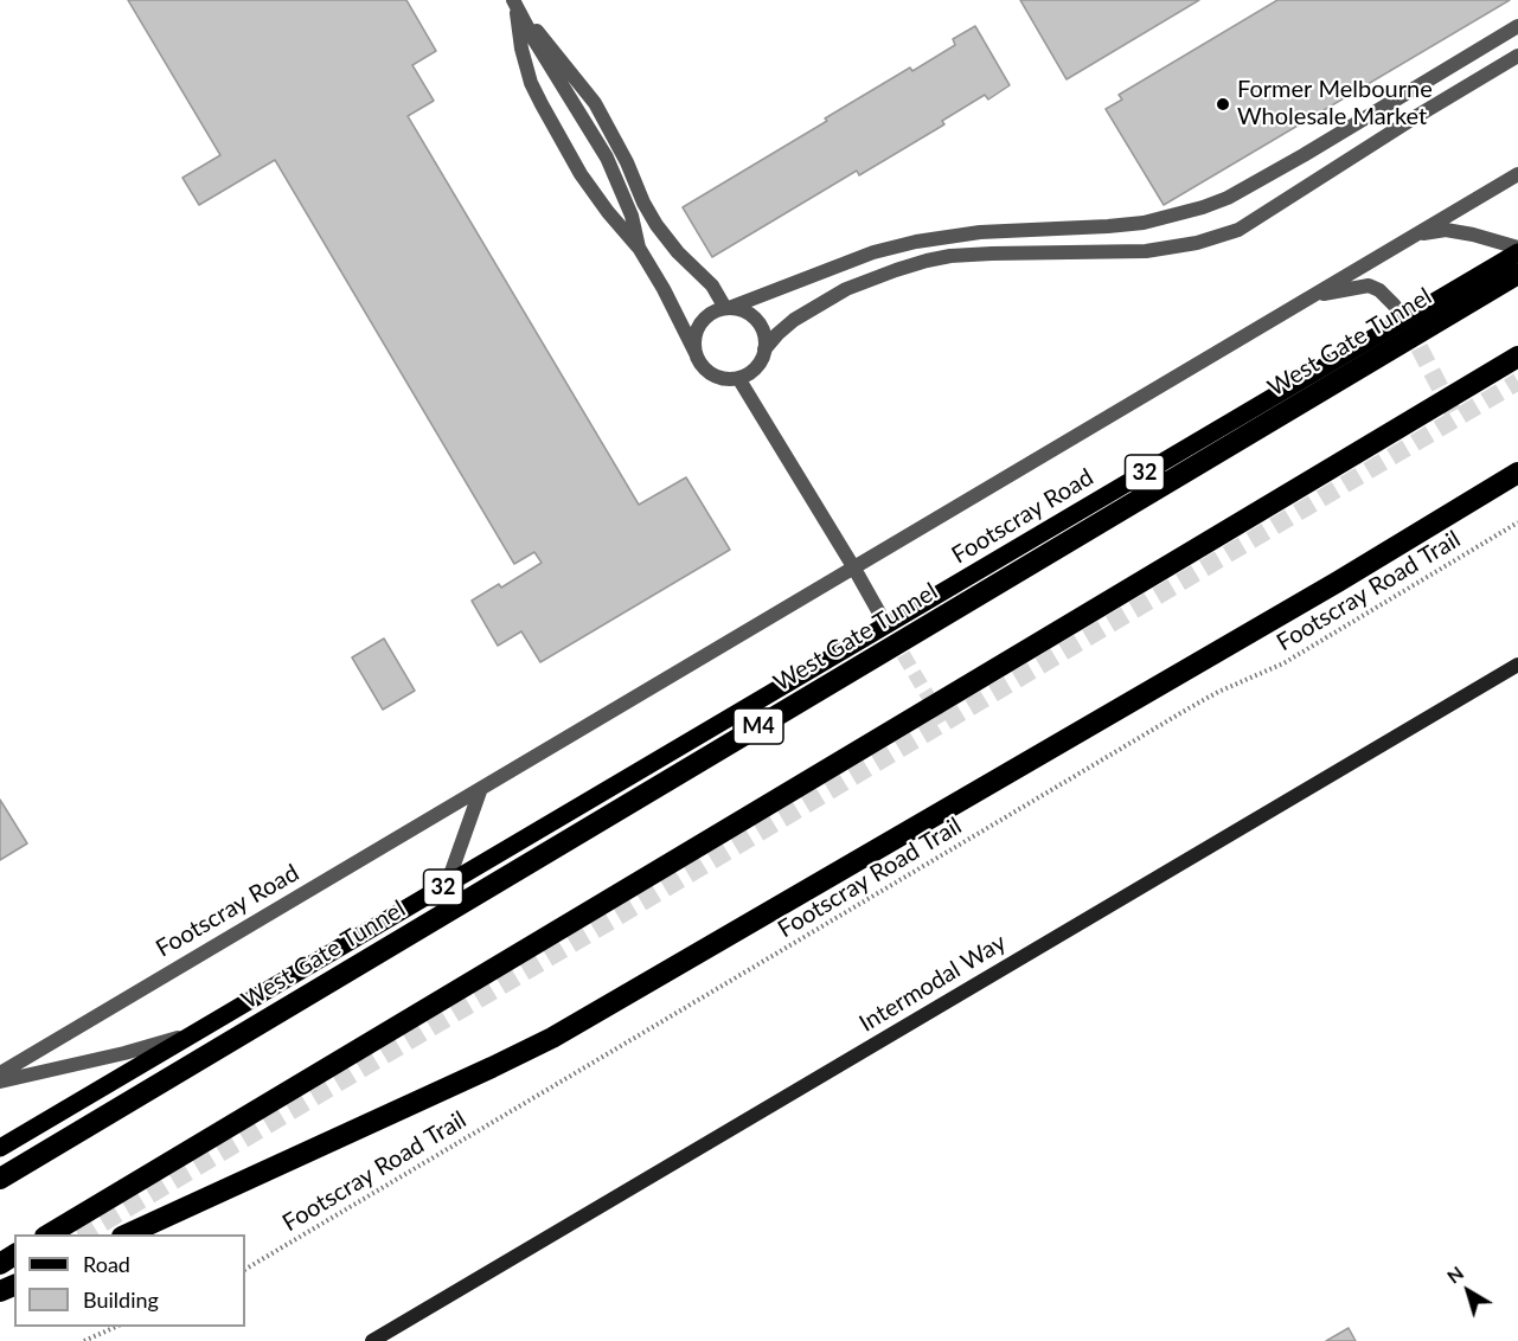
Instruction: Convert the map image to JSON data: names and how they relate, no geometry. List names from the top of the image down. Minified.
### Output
{"streets":{"highway":["West Gate Tunnel","M4"],"main road":["32","Footscray Road"],"street":["Intermodal Way"],"path":["Footscray Road Trail"]},"places":["Former Melbourne Wholesale Market"],"legend":["Road","Building"],"north":"top left"}
